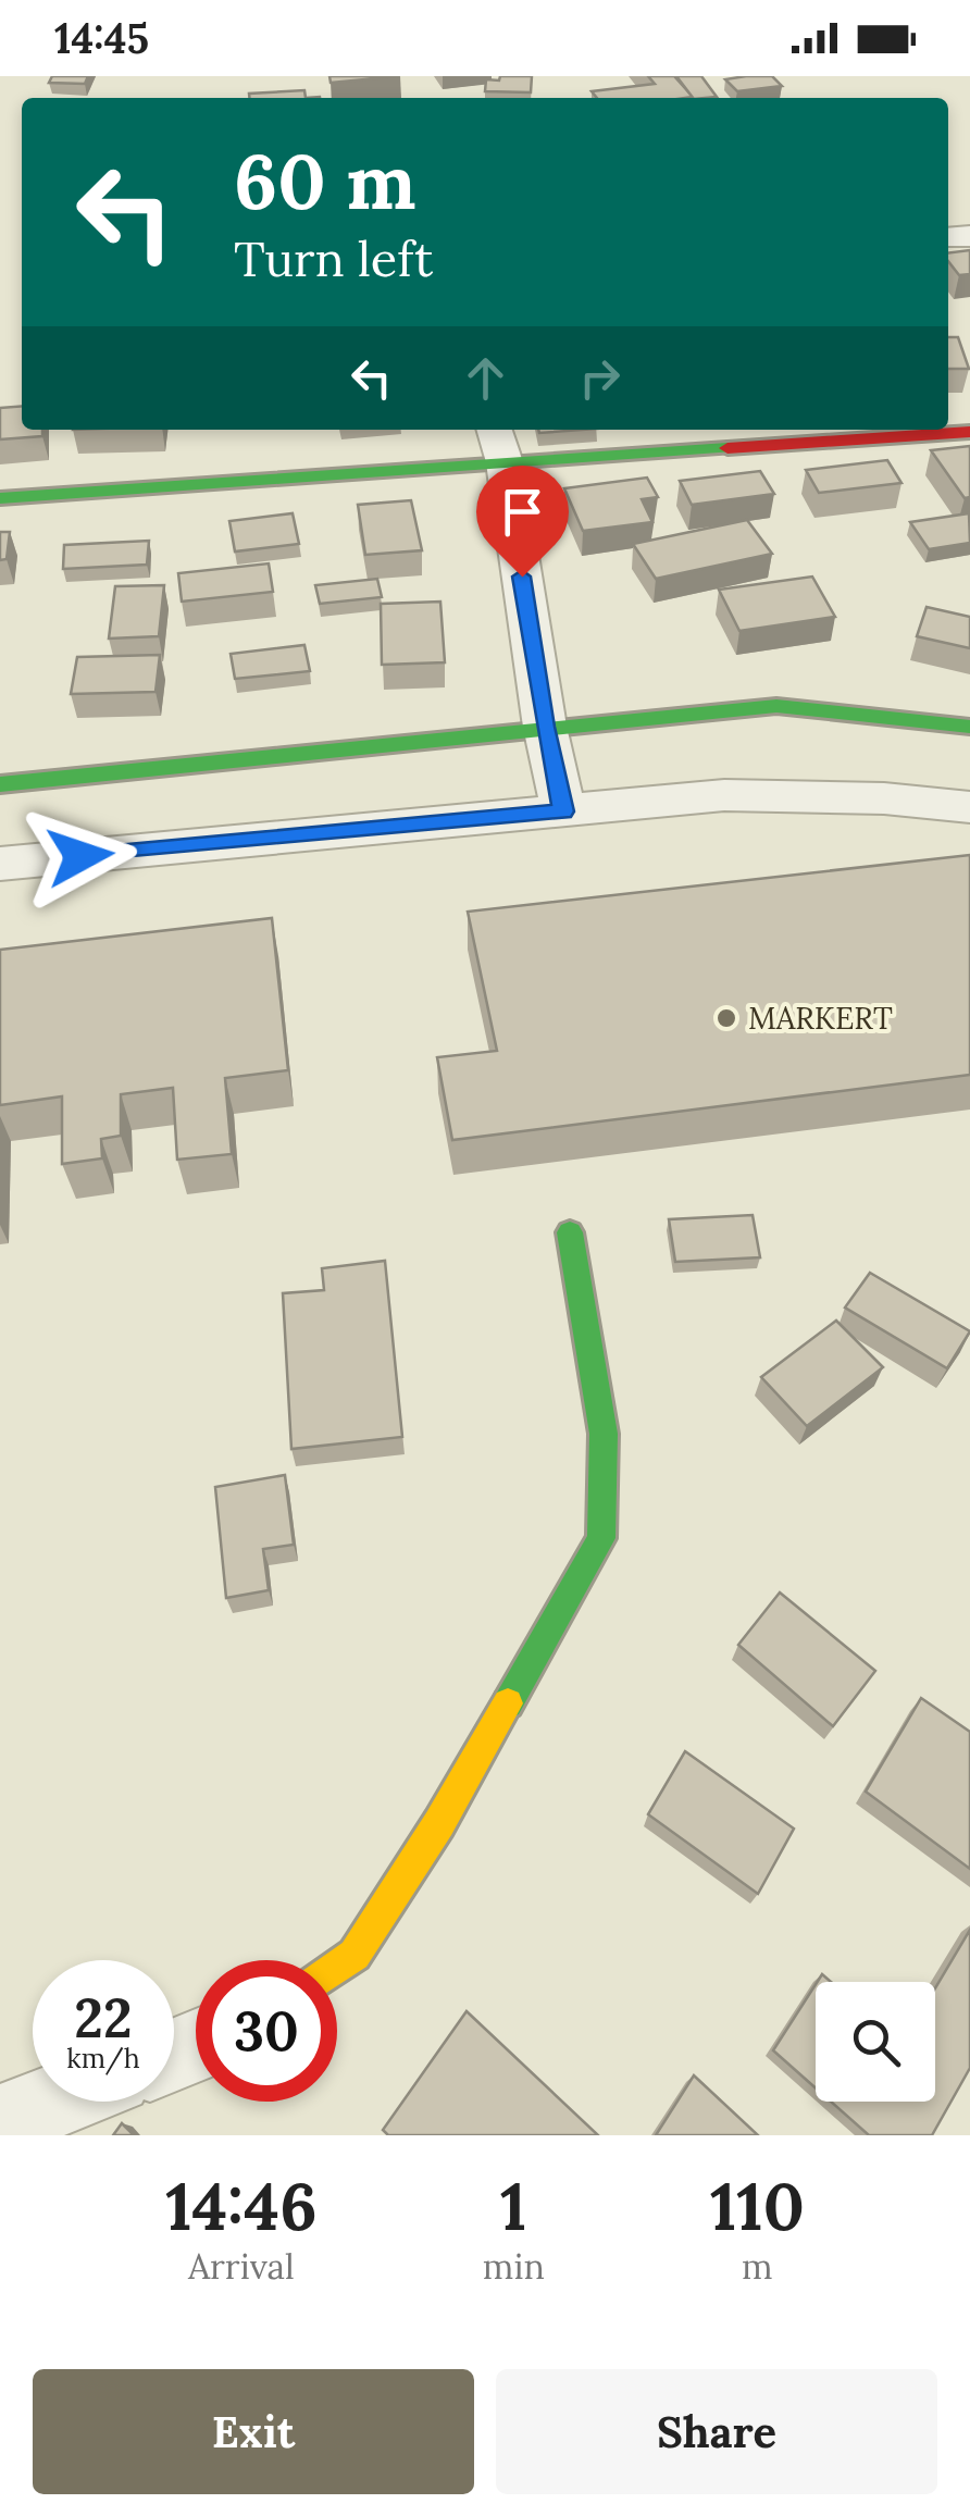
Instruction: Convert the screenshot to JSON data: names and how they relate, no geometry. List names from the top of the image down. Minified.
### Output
{"places":["MARKERT"],"page":{"status":"14:45","turn":["60 m","Turn left"],"speed":"22 km/h","limit":"30","eta":["14:46","Arrival","1","min","110","m"],"buttons":["Exit","Share"]}}
